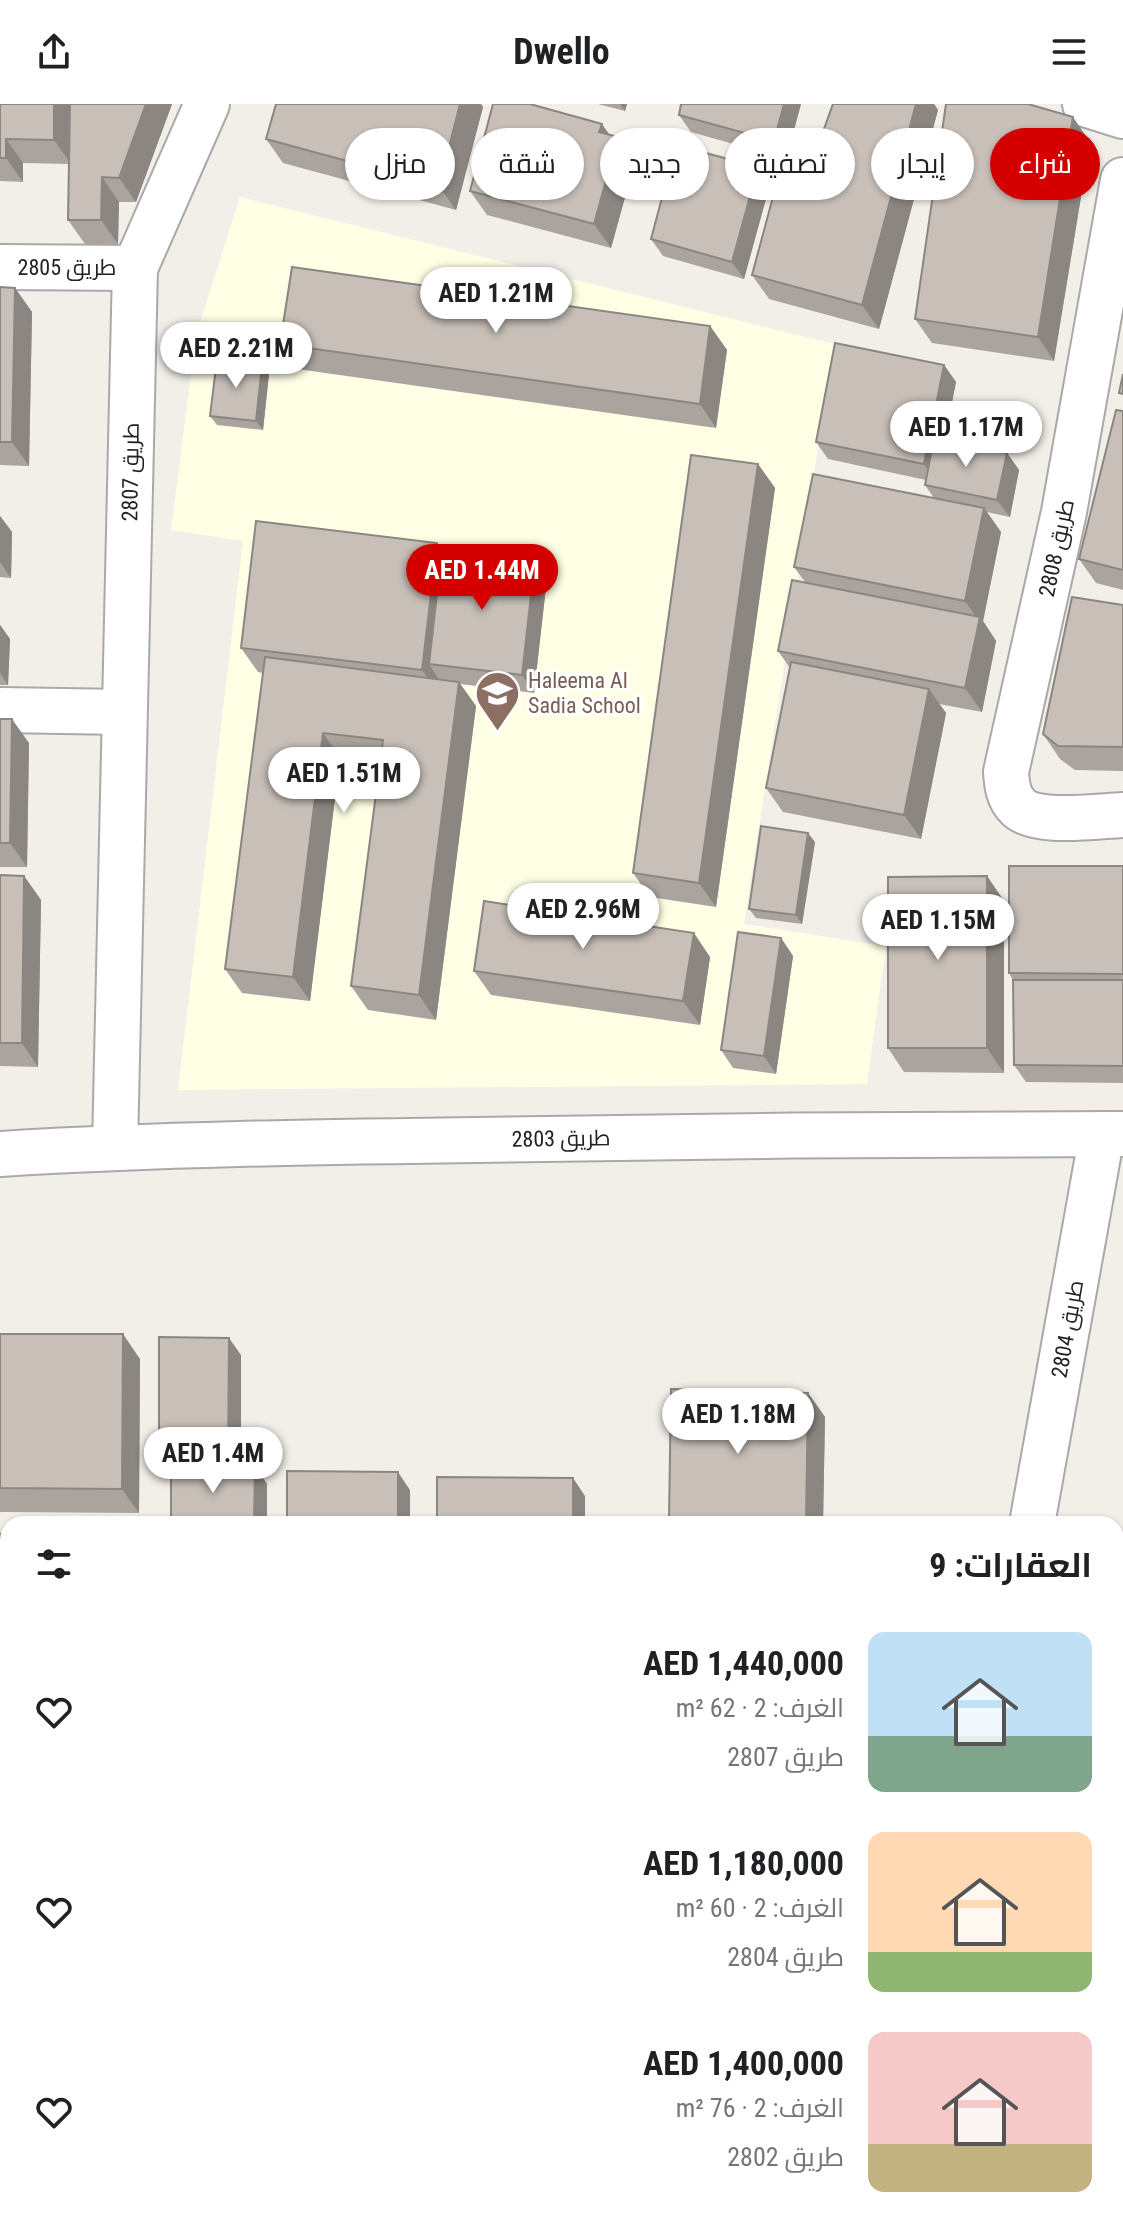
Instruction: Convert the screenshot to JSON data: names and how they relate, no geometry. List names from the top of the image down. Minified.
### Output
{"streets":{"street":["طريق 2805","طريق 2807","طريق 2808","طريق 2803","طريق 2804"]},"crossings":[["طريق 2805","طريق 2807"],["طريق 2807","طريق 2803"],["طريق 2803","طريق 2804"]],"places":{"school or university":["Haleema Al Sadia School"]},"page":{"header":"Dwello","chip":["شراء","إيجار","تصفية","جديد","شقة","منزل"],"price":["AED 1.21M","AED 2.21M","AED 1.17M","AED 1.44M","AED 1.51M","AED 2.96M","AED 1.15M","AED 1.18M","AED 1.4M"],"heading":"العقارات: 9","list":[{"name":"AED 1,440,000","note":"الغرف: 2 · 62 m² · طريق 2807"},{"name":"AED 1,180,000","note":"الغرف: 2 · 60 m² · طريق 2804"},{"name":"AED 1,400,000","note":"الغرف: 2 · 76 m² · طريق 2802"}]}}
